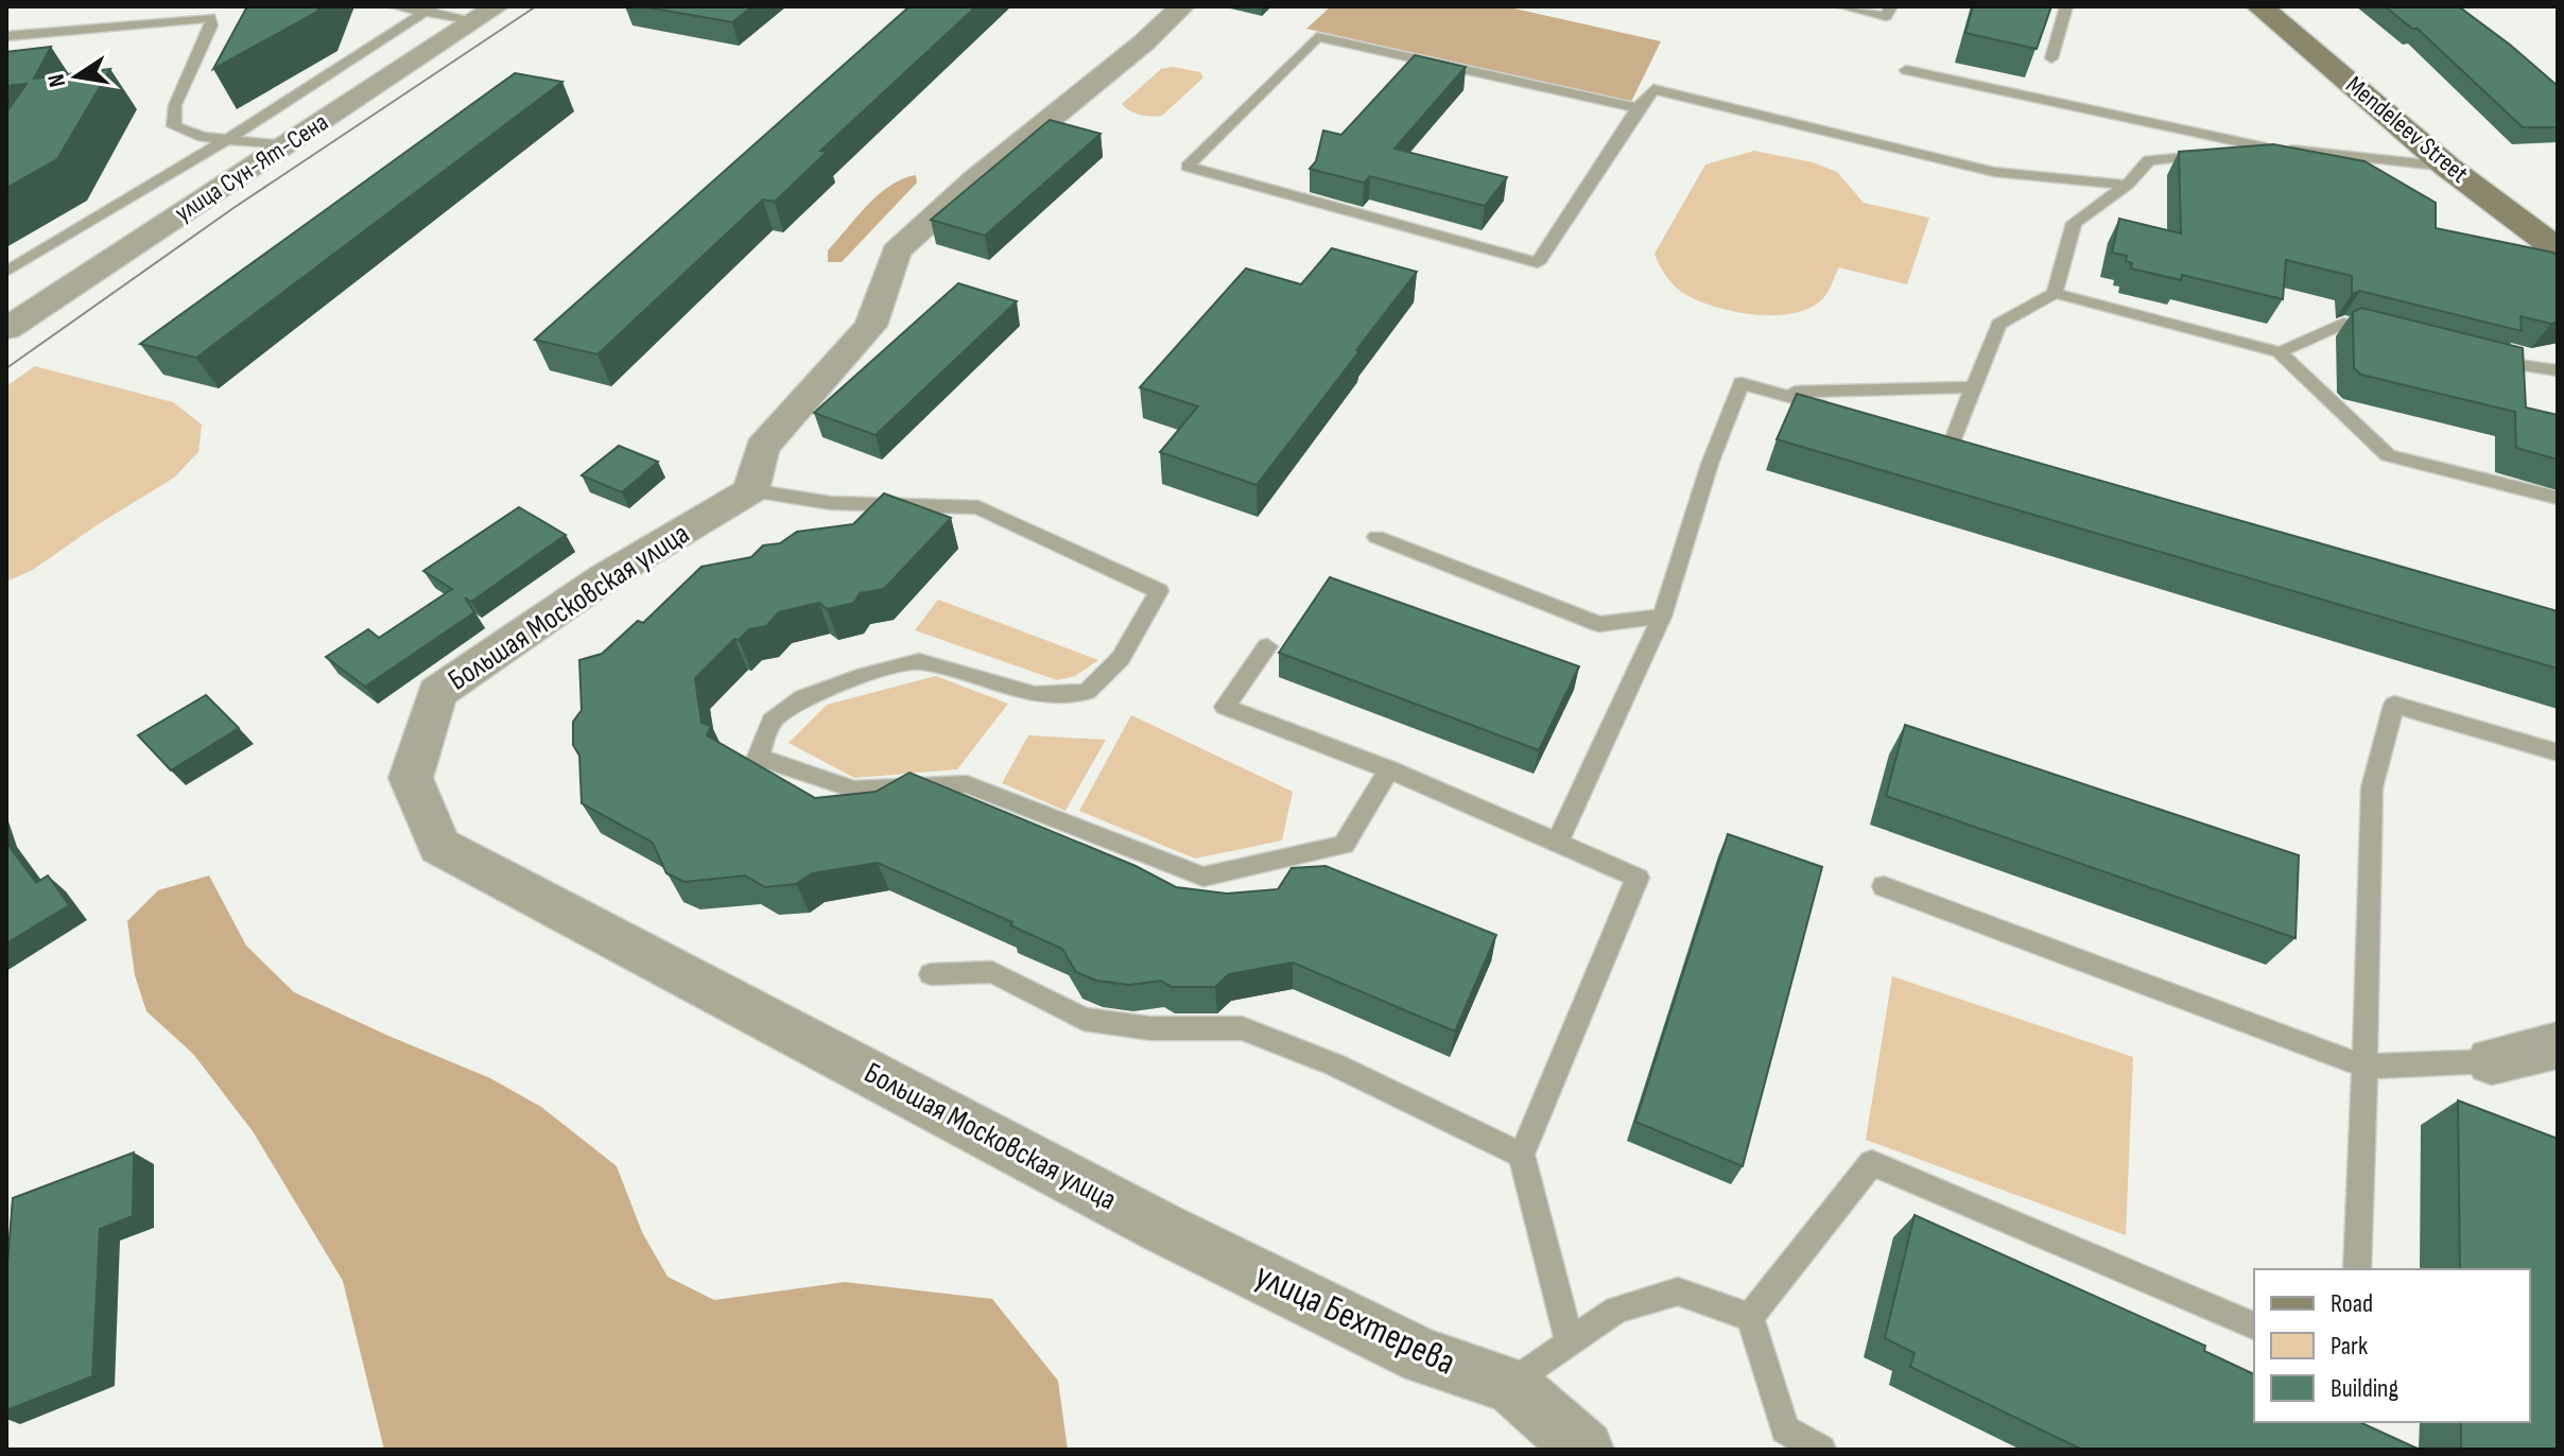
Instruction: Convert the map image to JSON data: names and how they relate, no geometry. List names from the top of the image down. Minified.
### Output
{"streets":{"main road":["Mendeleev Street"],"street":["улица Сун-Ят-Сена","Большая Московская улица","улица Бехтерева"]},"crossings":[["Большая Московская улица","улица Бехтерева"]],"legend":["Road","Park","Building"],"north":"left"}
